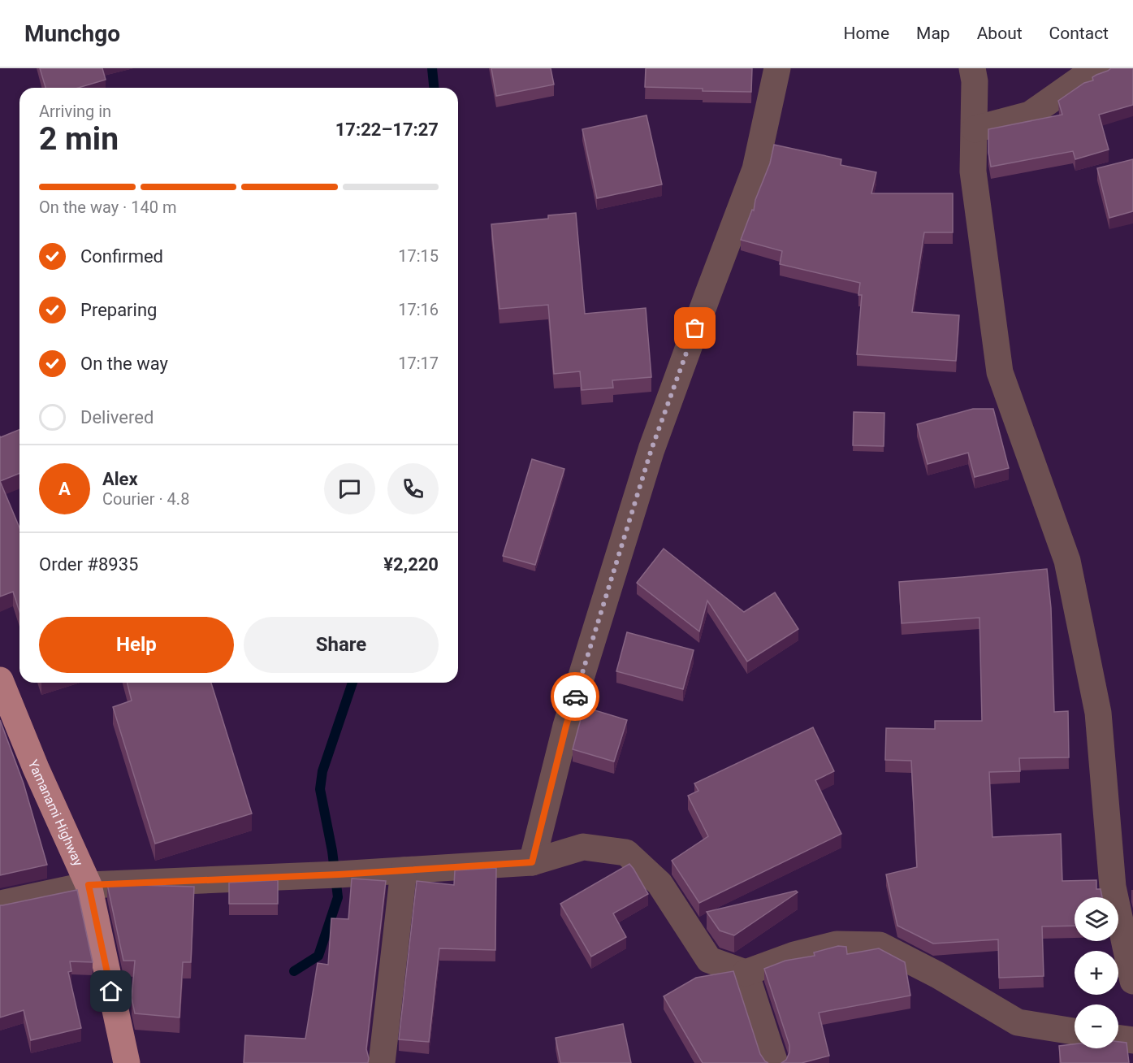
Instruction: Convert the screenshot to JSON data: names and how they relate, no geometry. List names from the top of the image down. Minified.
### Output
{"streets":{"main road":["Yamanami Highway"]},"page":{"header":"Munchgo","nav":["Home","Map","About","Contact"],"heading":["2 min","Arriving in","17:22–17:27"],"panel":["Alex","Courier · 4.8","Order #8935","¥2,220"],"bar":"On the way · 140 m","list":[["Confirmed","17:15"],["Preparing","17:16"],["On the way","17:17"],"Delivered"],"round":"A","buttons":["Help","Share"],"map_buttons":["+","−"]}}
